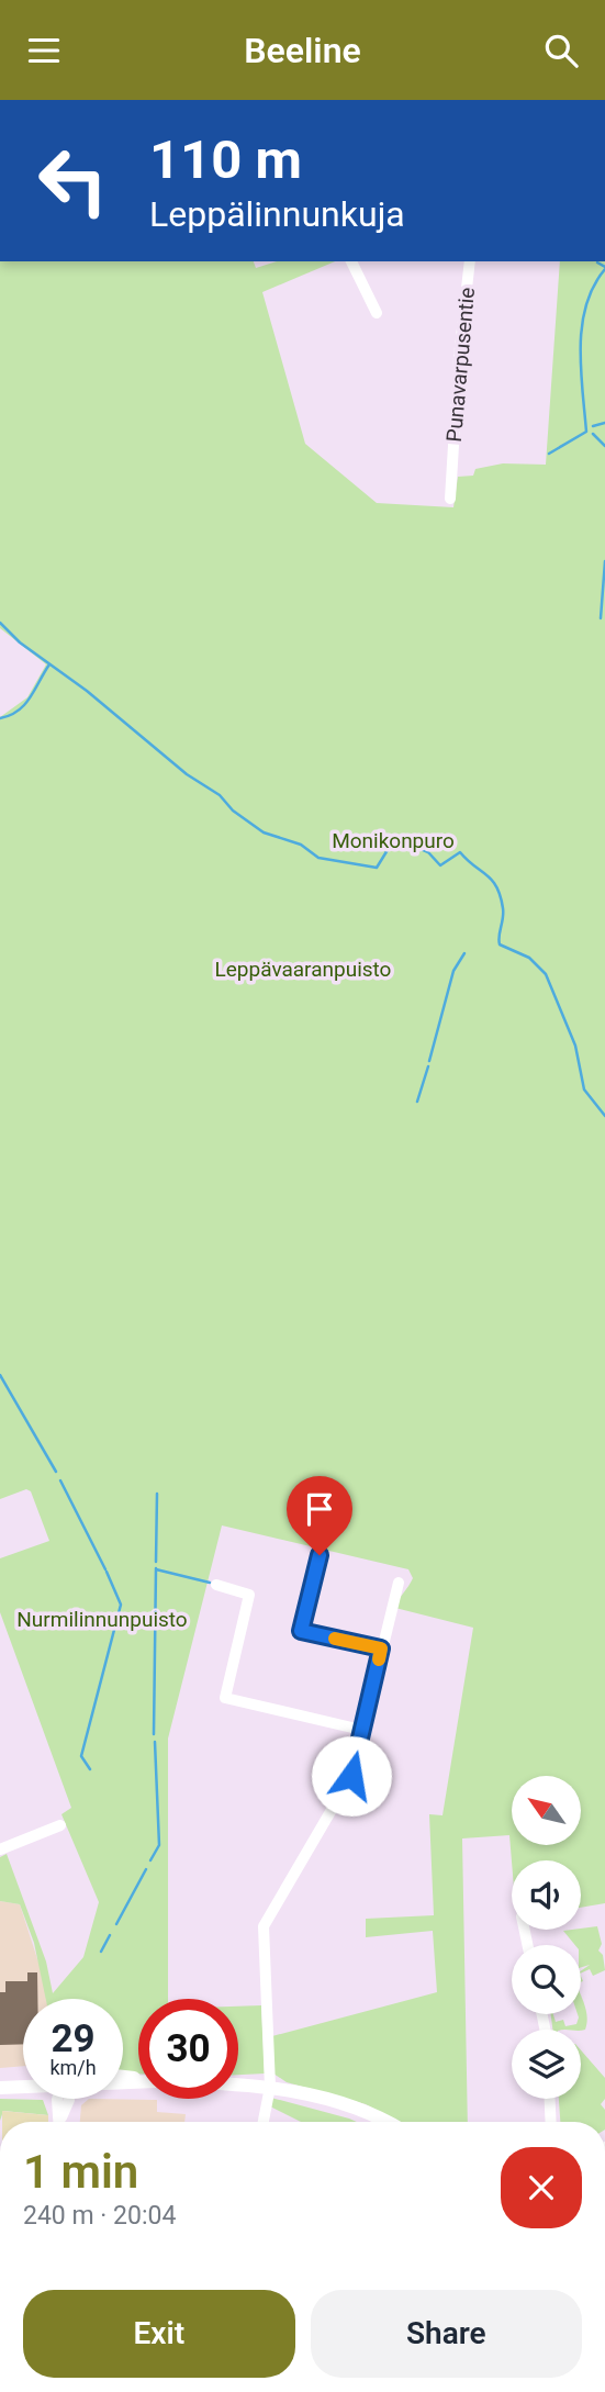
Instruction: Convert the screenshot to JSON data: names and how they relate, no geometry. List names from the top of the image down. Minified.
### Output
{"streets":{"street":["Punavarpusentie"]},"parks":["Monikonpuro","Leppävaaranpuisto","Nurmilinnunpuisto"],"north":"top left","page":{"header":"Beeline","turn":["110 m","Leppälinnunkuja"],"speed":"29 km/h","limit":"30","heading":["1 min","240 m · 20:04"],"buttons":["Exit","Share"]}}
